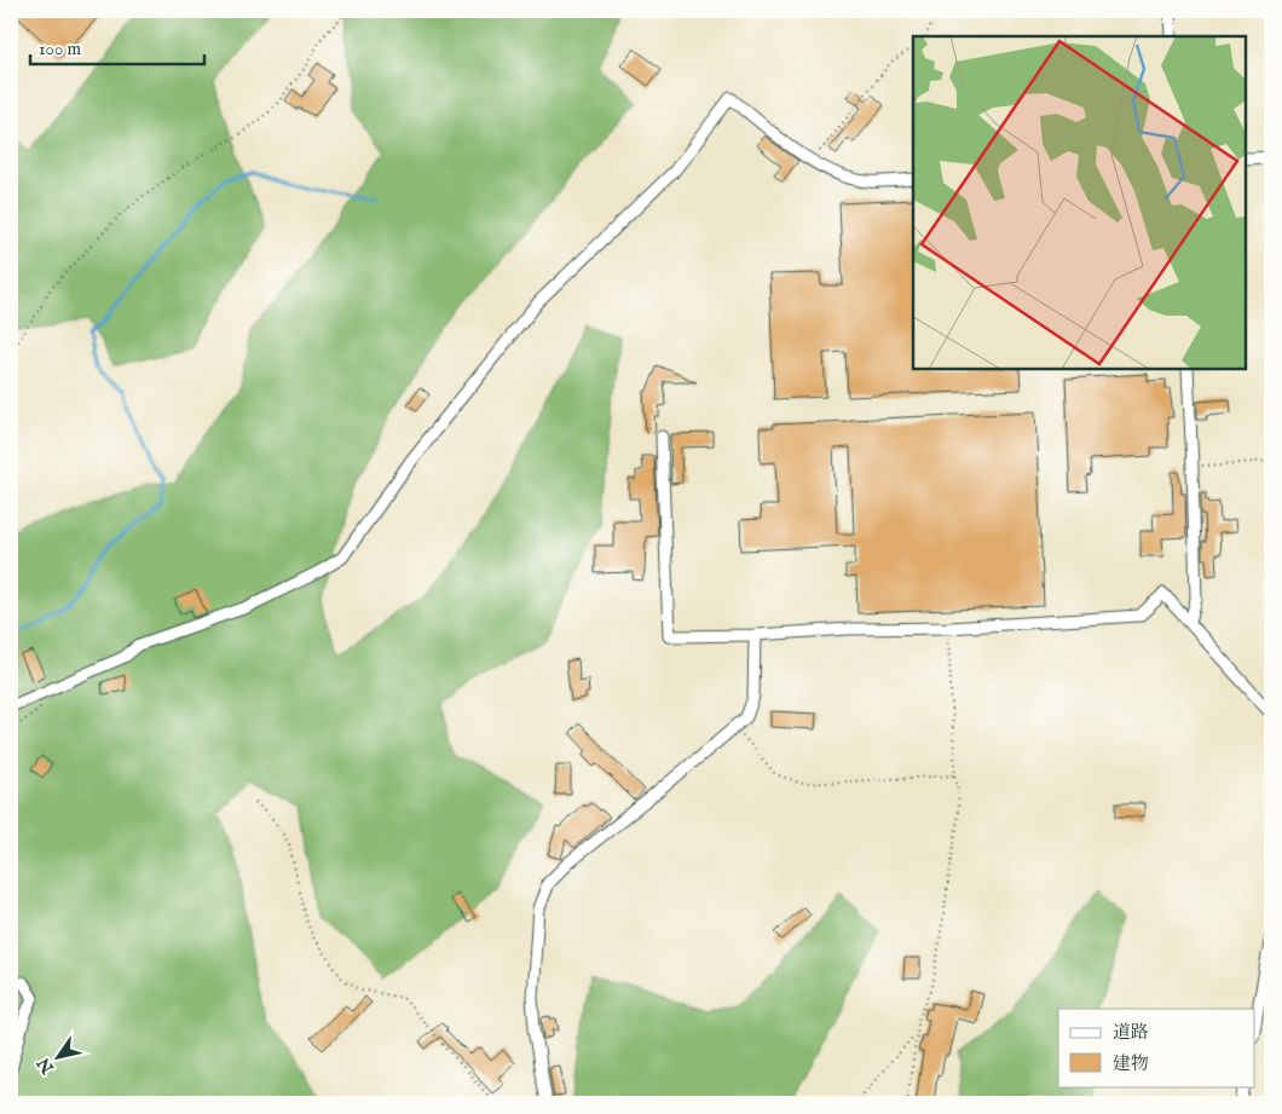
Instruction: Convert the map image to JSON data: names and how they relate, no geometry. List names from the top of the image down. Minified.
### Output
{"legend":["道路","建物"],"scale_bar":"100 m","north":"bottom left"}
